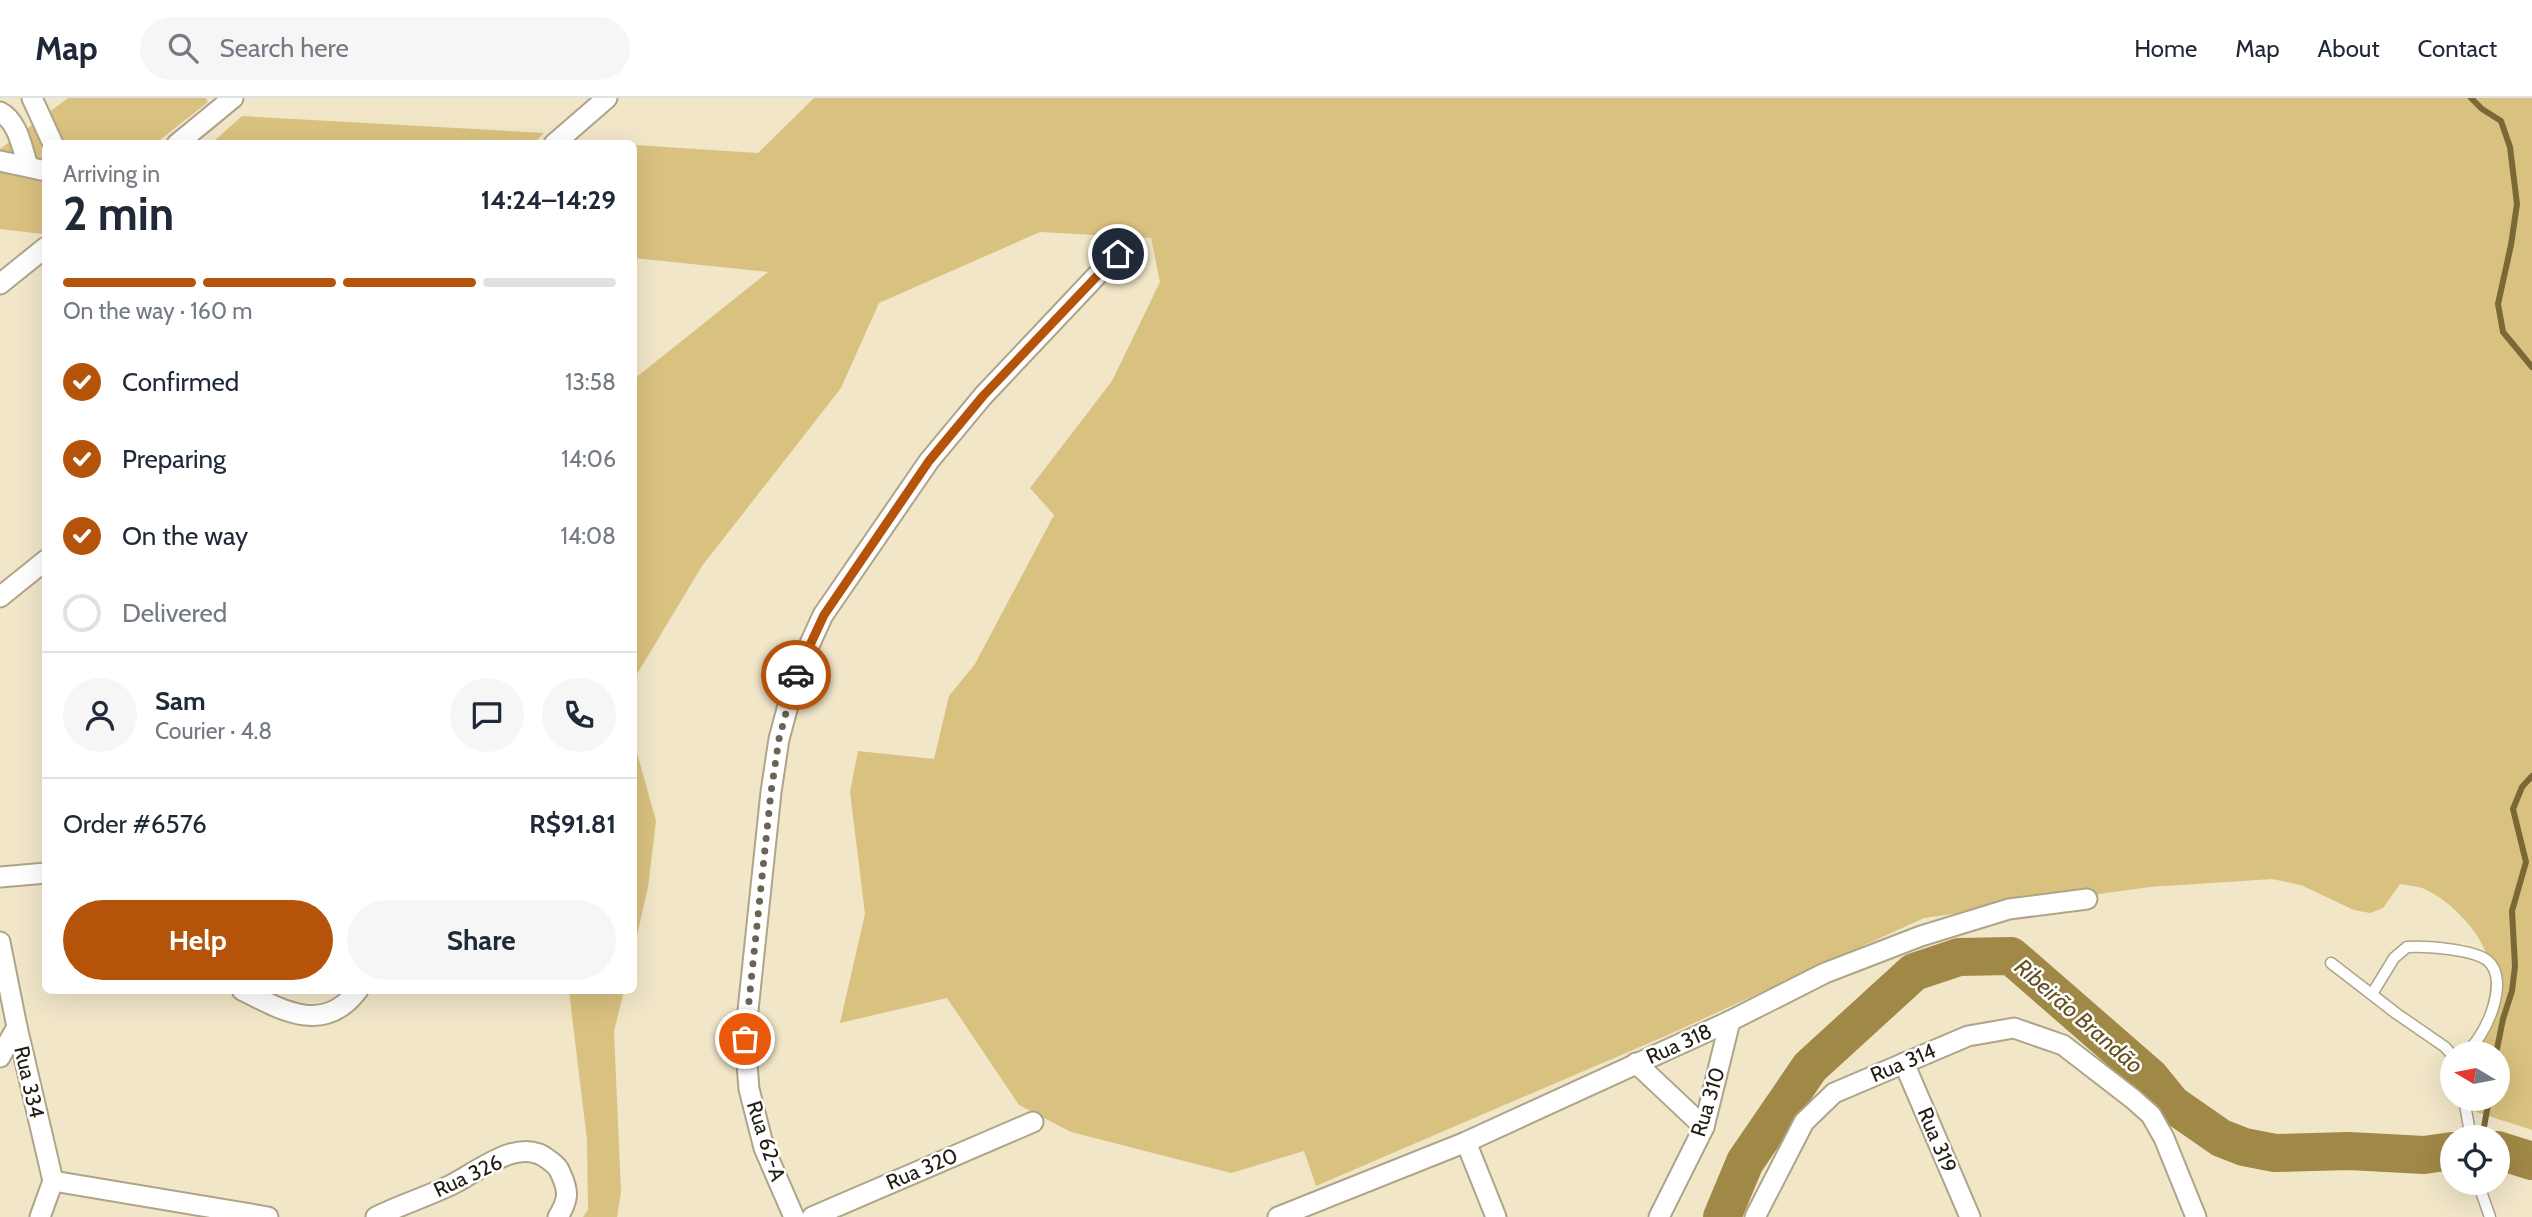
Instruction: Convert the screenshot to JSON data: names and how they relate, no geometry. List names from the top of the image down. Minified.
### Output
{"streets":{"street":["Rua 318","Rua 314","Rua 334","Rua 310","Rua 319","Rua 62-A","Rua 320","Rua 326"]},"crossings":[["Rua 318","Rua 310"],["Rua 314","Rua 319"]],"water":["Ribeirão Brandão"],"north":"left","page":{"header":"Map","search":"Search here","nav":["Home","Map","About","Contact"],"heading":["2 min","Arriving in","14:24–14:29"],"panel":["Sam","Courier · 4.8","Order #6576","R$91.81"],"bar":"On the way · 160 m","list":[["Confirmed","13:58"],["Preparing","14:06"],["On the way","14:08"],"Delivered"],"buttons":["Help","Share"]}}
